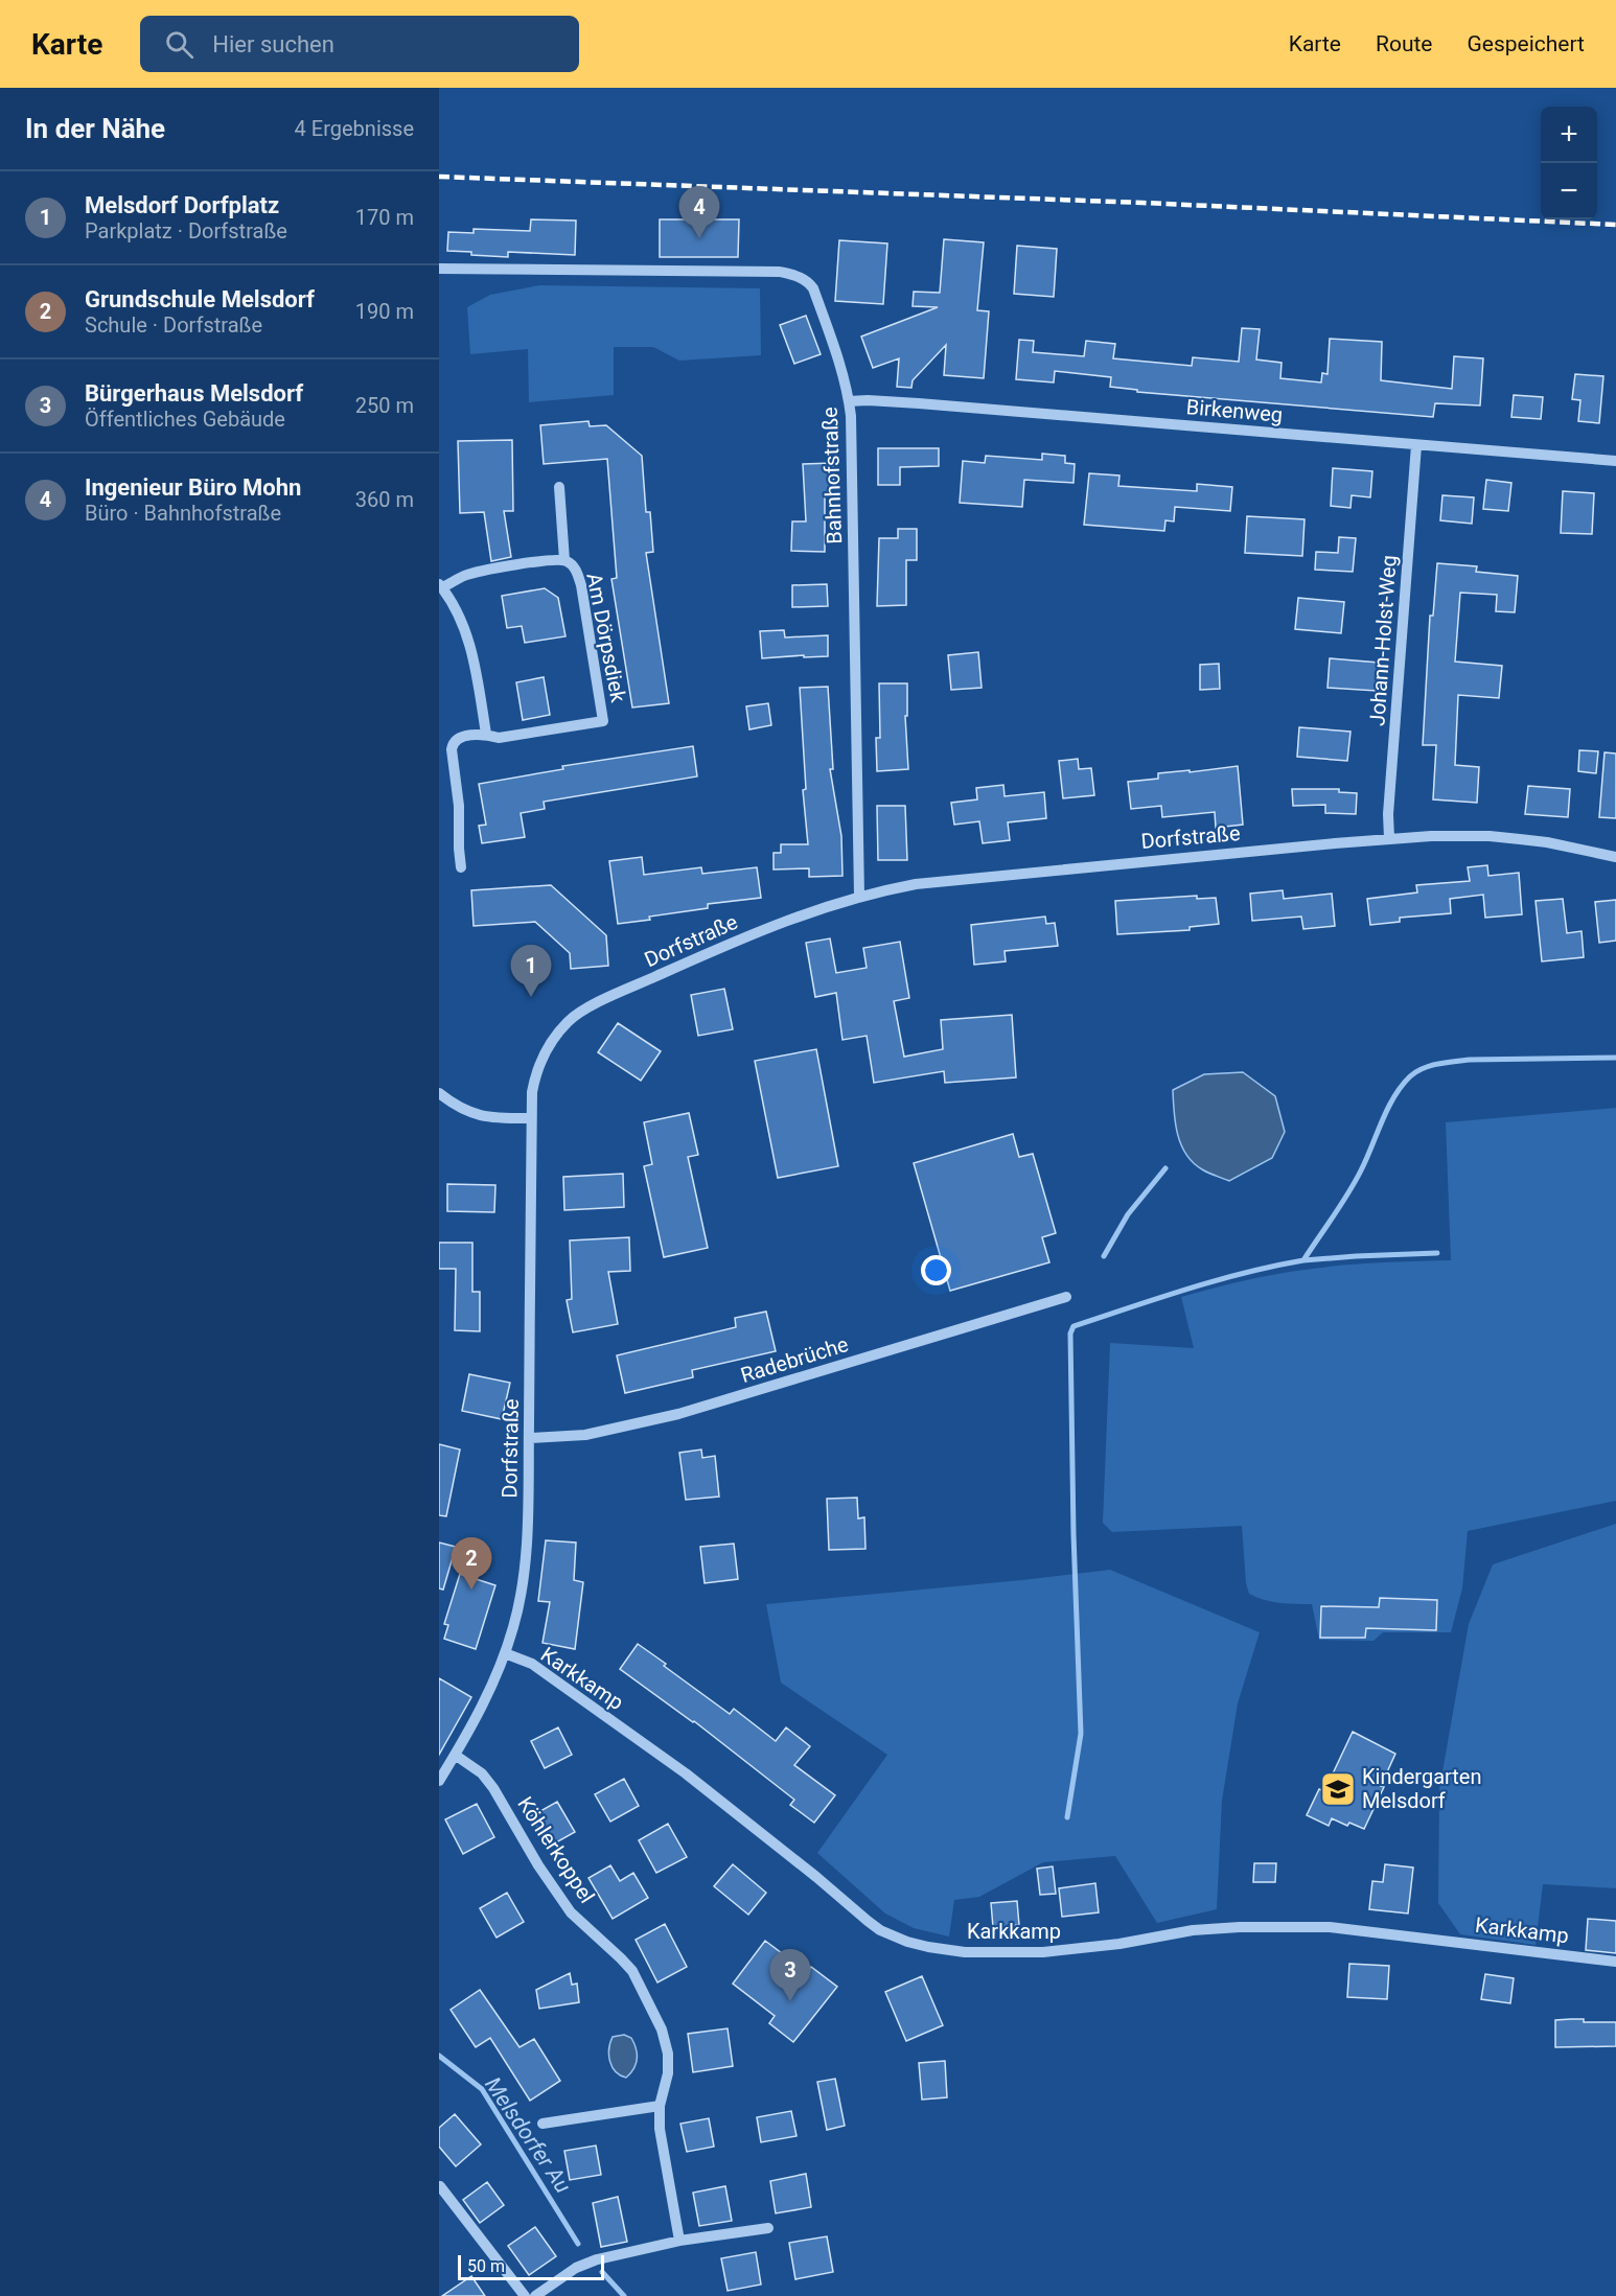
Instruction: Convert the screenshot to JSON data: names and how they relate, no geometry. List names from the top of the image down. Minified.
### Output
{"streets":{"street":["Birkenweg","Bahnhofstraße","Am Dörpsdiek","Johann-Holst-Weg","Dorfstraße","Radebrüche","Karkkamp","Köhlerkoppel"]},"crossings":[["Birkenweg","Bahnhofstraße"],["Birkenweg","Johann-Holst-Weg"],["Bahnhofstraße","Dorfstraße"],["Johann-Holst-Weg","Dorfstraße"],["Dorfstraße","Radebrüche"],["Dorfstraße","Karkkamp"],["Dorfstraße","Köhlerkoppel"]],"water":["Melsdorfer Au"],"places":{"school or university":["Kindergarten Melsdorf"]},"scale_bar":"50 m","page":{"header":"Karte","search":"Hier suchen","nav":["Karte","Route","Gespeichert"],"heading":["In der Nähe","4 Ergebnisse"],"map_buttons":["+","−"],"list":[{"mark":"1","name":"Melsdorf Dorfplatz","note":"Parkplatz · Dorfstraße","value":"170 m"},{"mark":"2","name":"Grundschule Melsdorf","note":"Schule · Dorfstraße","value":"190 m"},{"mark":"3","name":"Bürgerhaus Melsdorf","note":"Öffentliches Gebäude","value":"250 m"},{"mark":"4","name":"Ingenieur Büro Mohn","note":"Büro · Bahnhofstraße","value":"360 m"}],"pins":["4","1","2","3"],"scale":"50 m"}}
